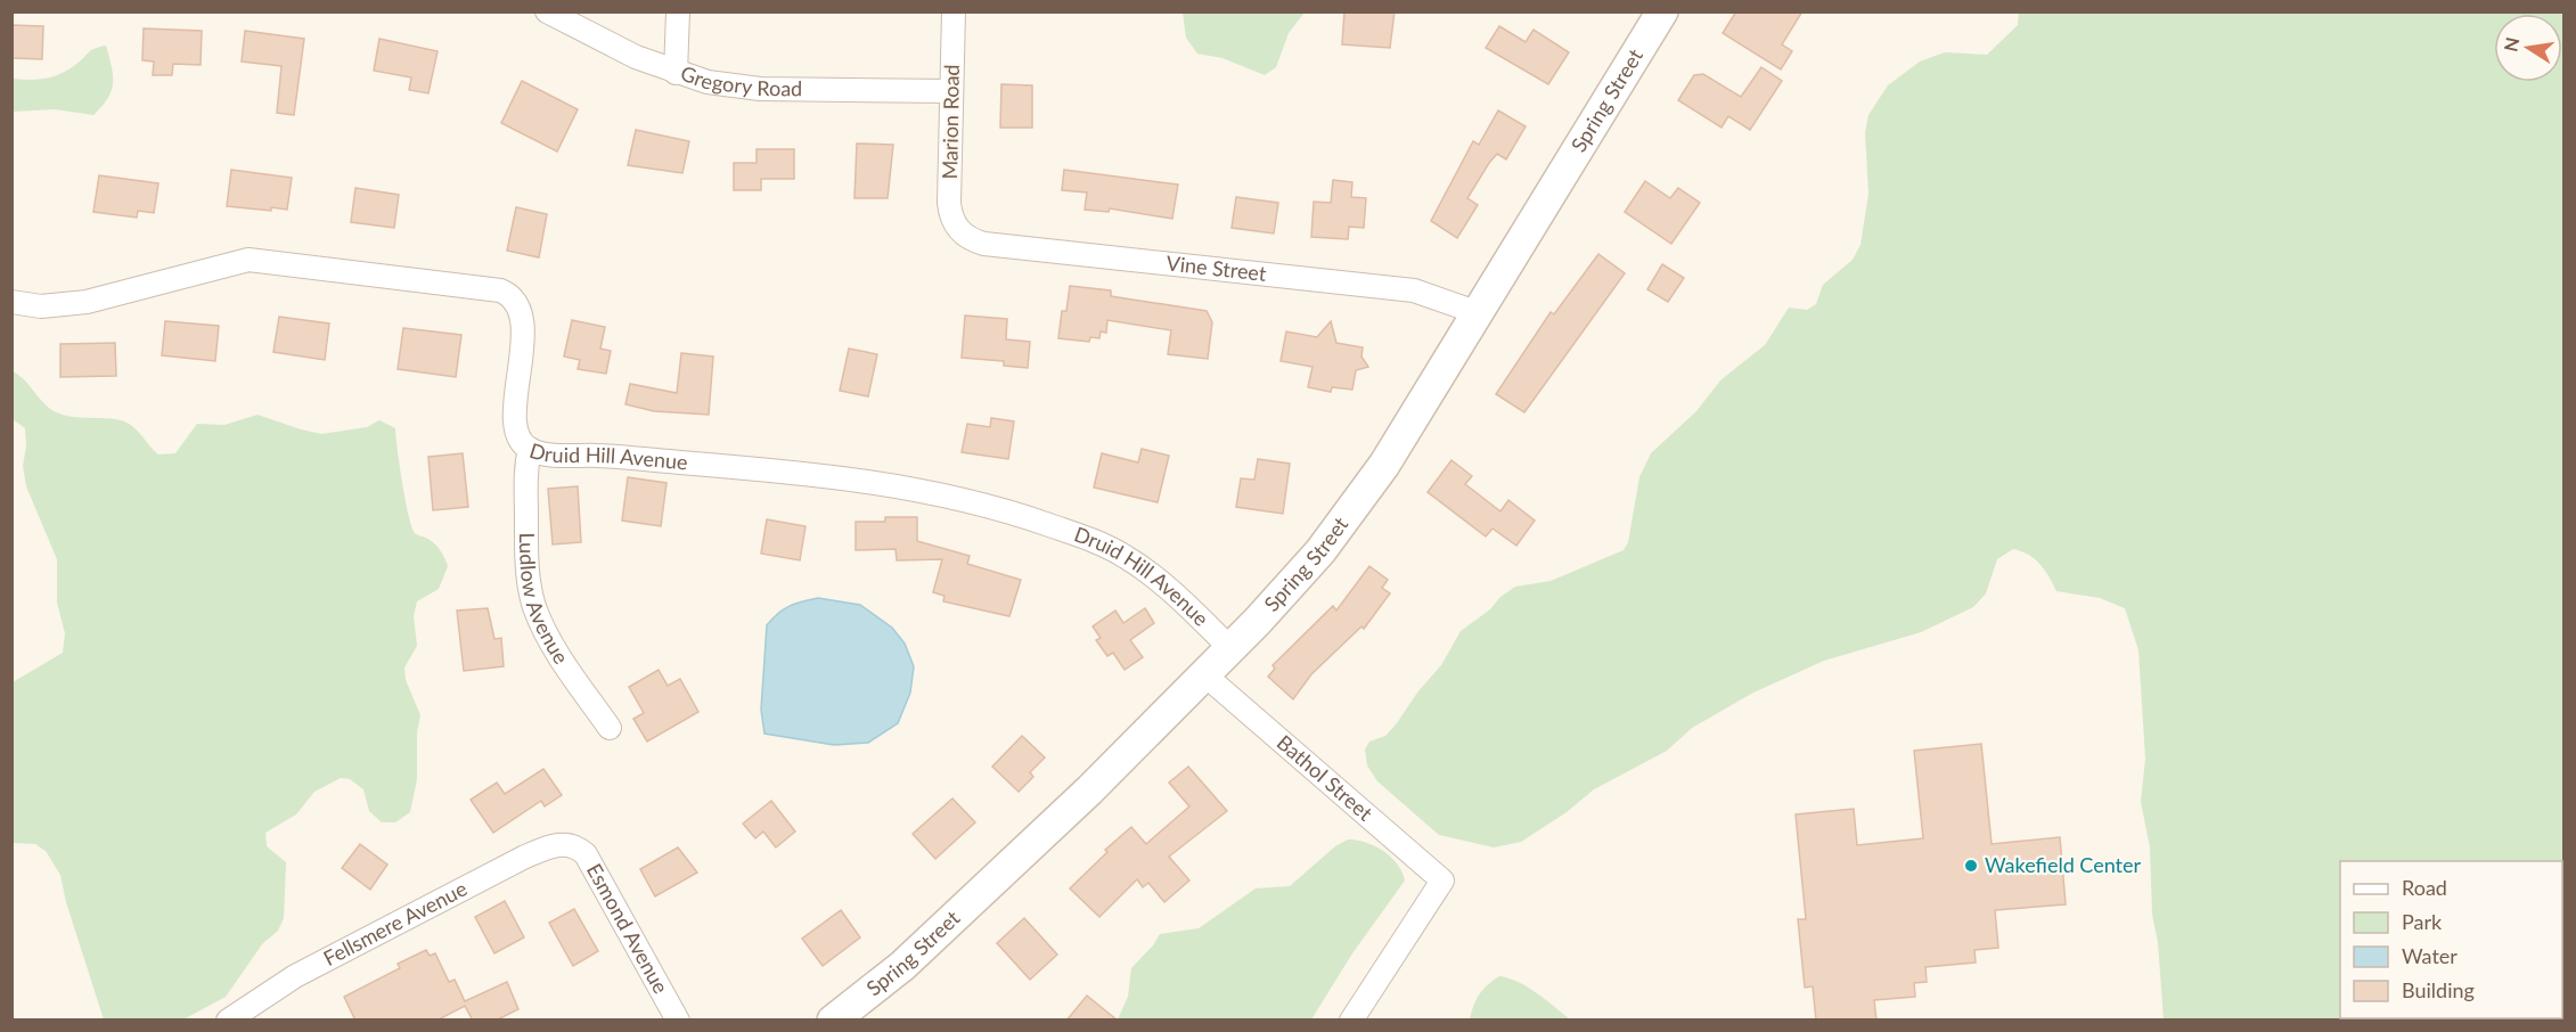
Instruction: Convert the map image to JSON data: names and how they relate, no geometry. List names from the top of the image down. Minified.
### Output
{"streets":{"street":["Gregory Road","Spring Street","Marion Road","Vine Street","Druid Hill Avenue","Ludlow Avenue","Bathol Street","Fellsmere Avenue","Esmond Avenue"]},"crossings":[["Gregory Road","Marion Road"],["Spring Street","Vine Street"],["Spring Street","Druid Hill Avenue"],["Spring Street","Bathol Street"],["Marion Road","Vine Street"],["Druid Hill Avenue","Ludlow Avenue"],["Fellsmere Avenue","Esmond Avenue"]],"places":["Wakefield Center"],"legend":["Road","Park","Water","Building"],"north":"left"}
